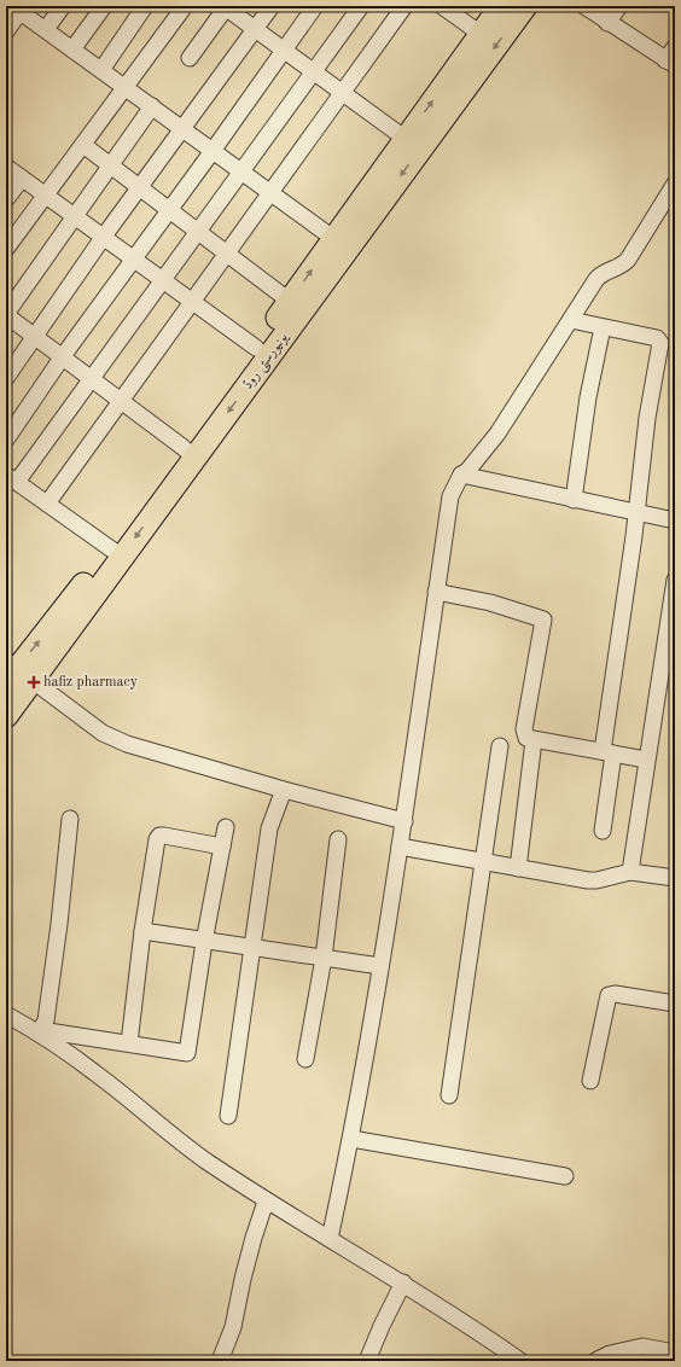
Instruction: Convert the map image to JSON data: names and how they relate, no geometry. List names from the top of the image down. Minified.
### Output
{"streets":{"highway":["یونیورسٹی روڈ"]},"places":{"health":["hafiz pharmacy"]}}
